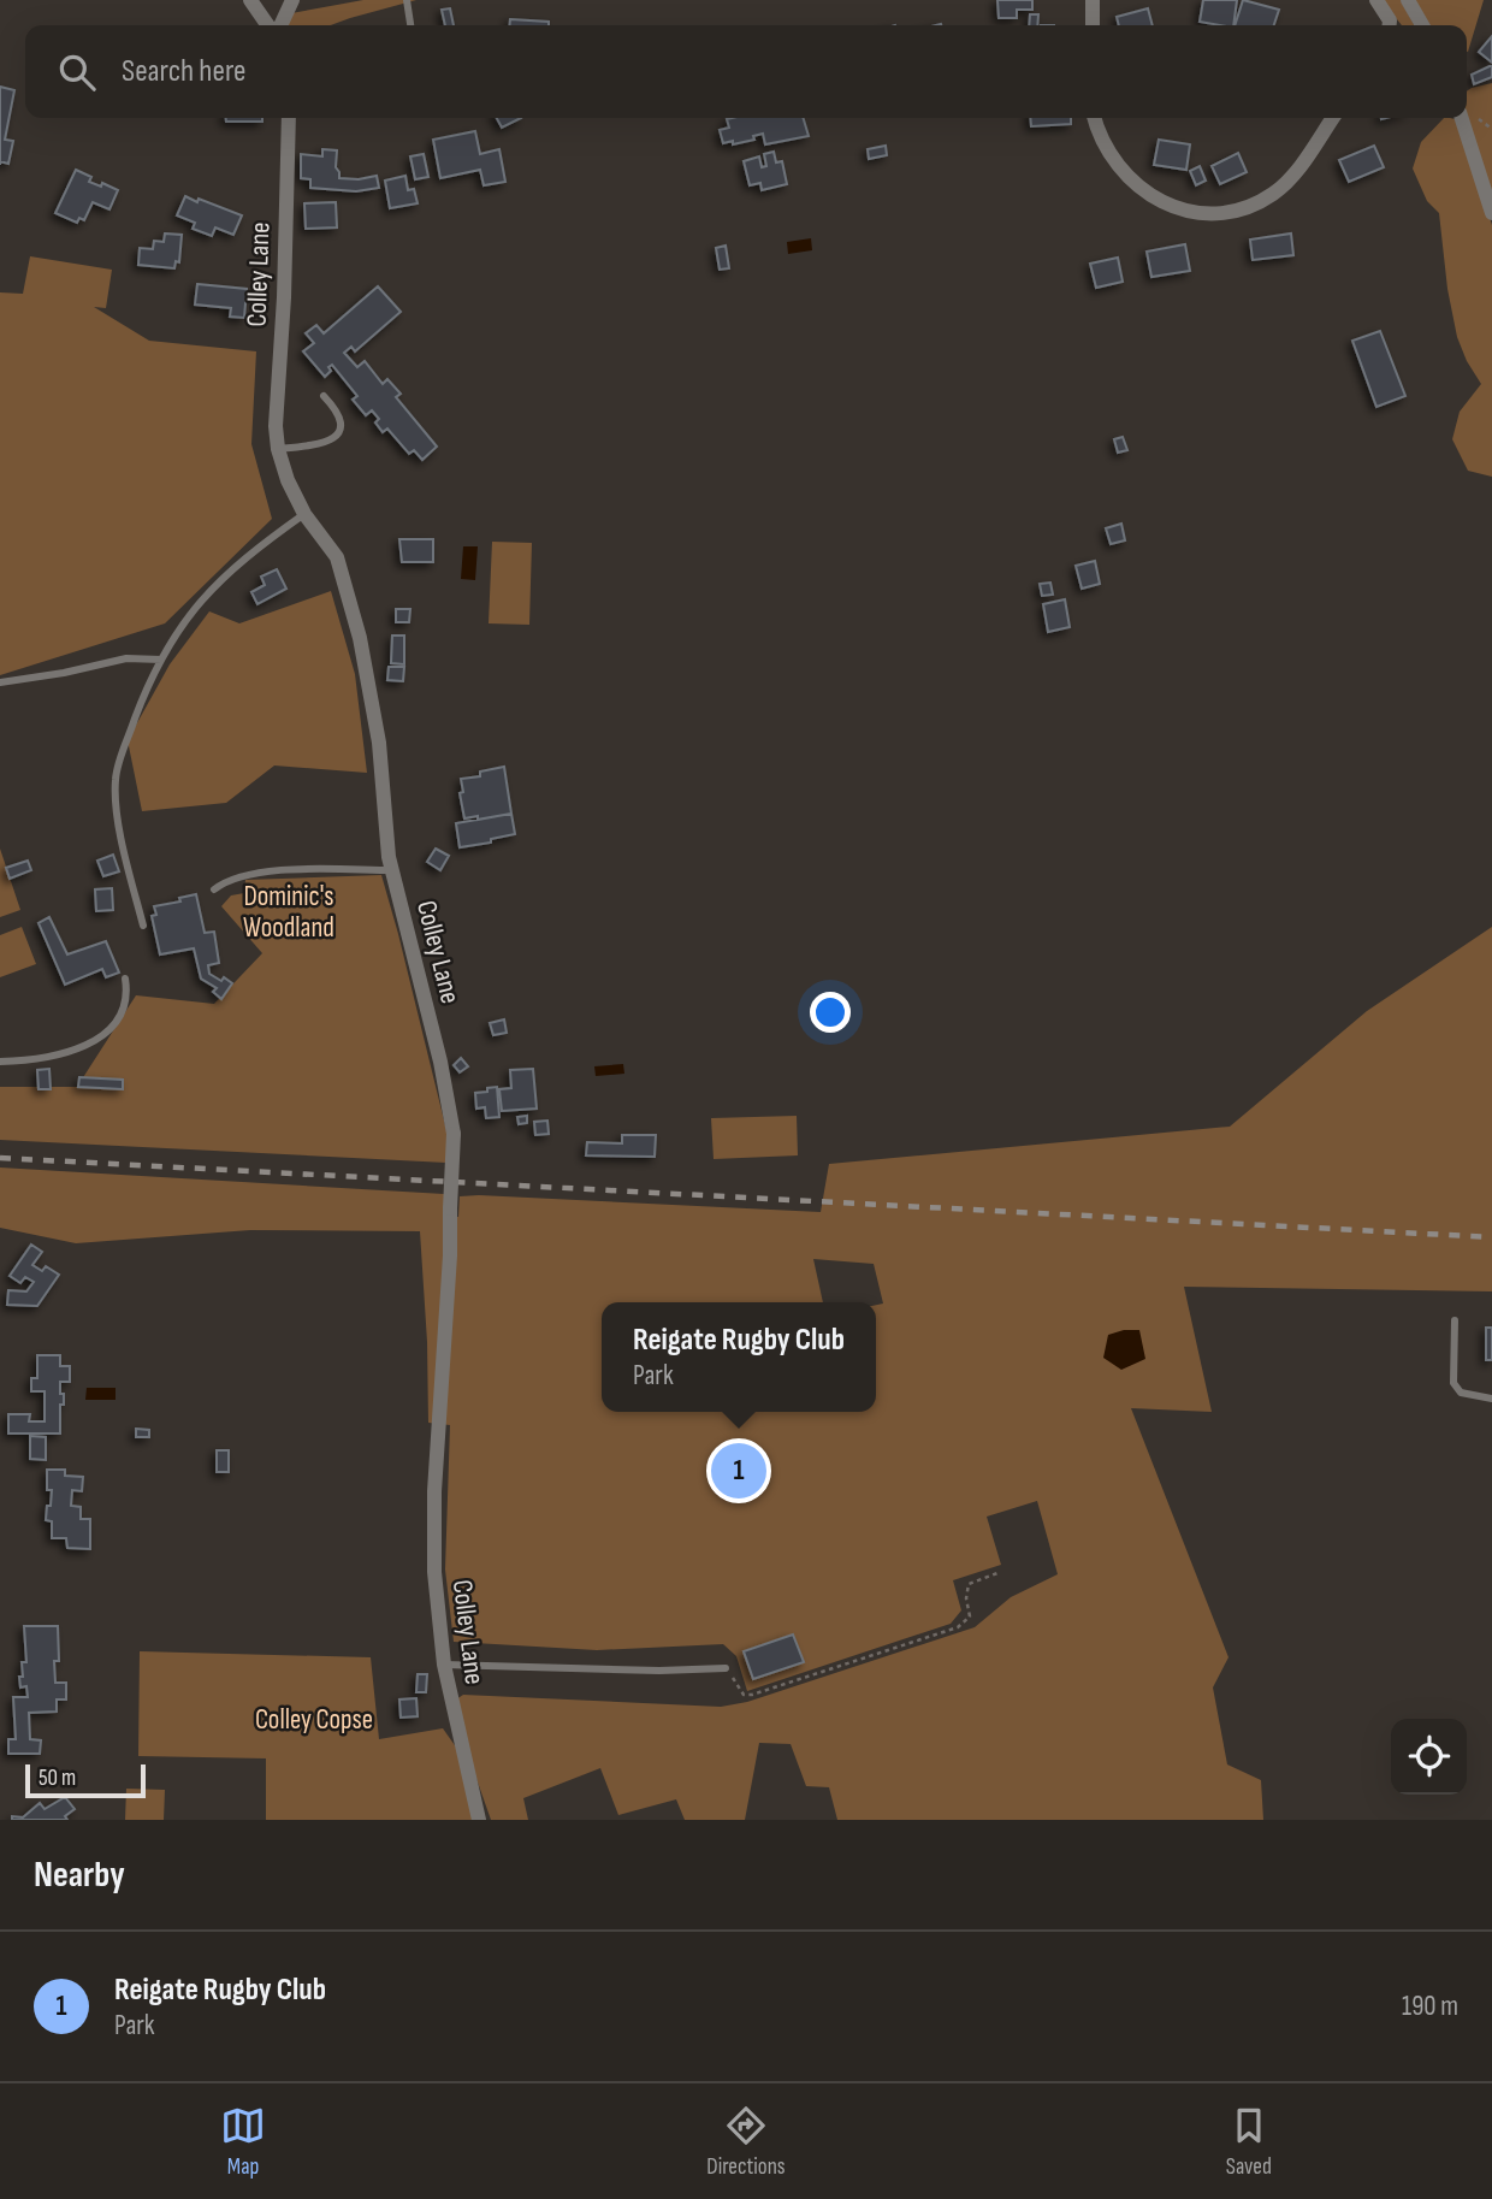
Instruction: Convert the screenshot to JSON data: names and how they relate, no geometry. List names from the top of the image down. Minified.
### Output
{"streets":{"street":["Colley Lane"]},"parks":["Dominic's Woodland","Colley Copse"],"scale_bar":"50 m","page":{"search":"Search here","popup":["Reigate Rugby Club","Park"],"pins":"1","scale":"50 m","heading":"Nearby","list":[{"mark":"1","name":"Reigate Rugby Club","note":"Park","value":"190 m"}],"nav":["Map","Directions","Saved"]}}
